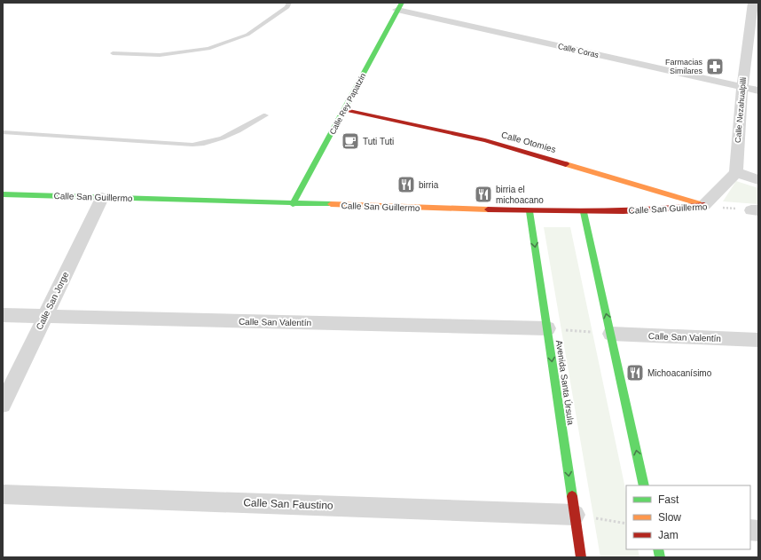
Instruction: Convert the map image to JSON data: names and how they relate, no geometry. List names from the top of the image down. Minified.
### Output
{"streets":{"street":["Calle Coras","Calle Rey Papatzin","Calle Nezahualpilli","Calle Otomíes","Calle San Guillermo","Calle San Jorge","Calle San Valentín","Avenida Santa Úrsula","Calle San Faustino"]},"crossings":[["Calle Coras","Calle Rey Papatzin"],["Calle Coras","Calle Nezahualpilli"],["Calle Rey Papatzin","Calle Otomíes"],["Calle Rey Papatzin","Calle San Guillermo"],["Calle Otomíes","Calle San Guillermo"],["Calle San Guillermo","Calle San Jorge"],["Calle San Guillermo","Avenida Santa Úrsula"],["Calle San Jorge","Calle San Valentín"],["Calle San Valentín","Avenida Santa Úrsula"],["Avenida Santa Úrsula","Calle San Faustino"]],"places":{"pharmacy":["Farmacias Similares"],"cafe":["Tuti Tuti"],"restaurant":["birria","birria el michoacano","Michoacanísimo"]},"legend":["Fast","Slow","Jam"]}
